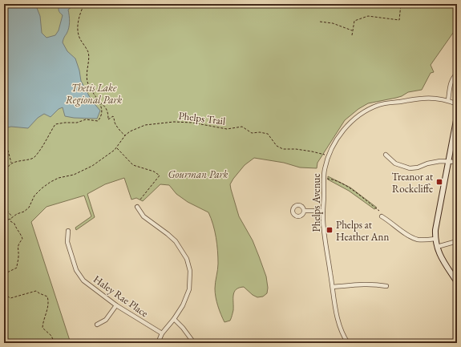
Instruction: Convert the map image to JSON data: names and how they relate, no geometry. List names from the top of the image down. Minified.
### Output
{"streets":{"street":["Phelps Avenue","Haley Rae Place"],"path":["Phelps Trail"]},"crossings":[["Phelps Trail","Phelps Avenue"]],"parks":["Thetis Lake Regional Park","Gourman Park"],"places":{"transit":["Treanor at Rockcliffe","Phelps at Heather Ann"]}}
